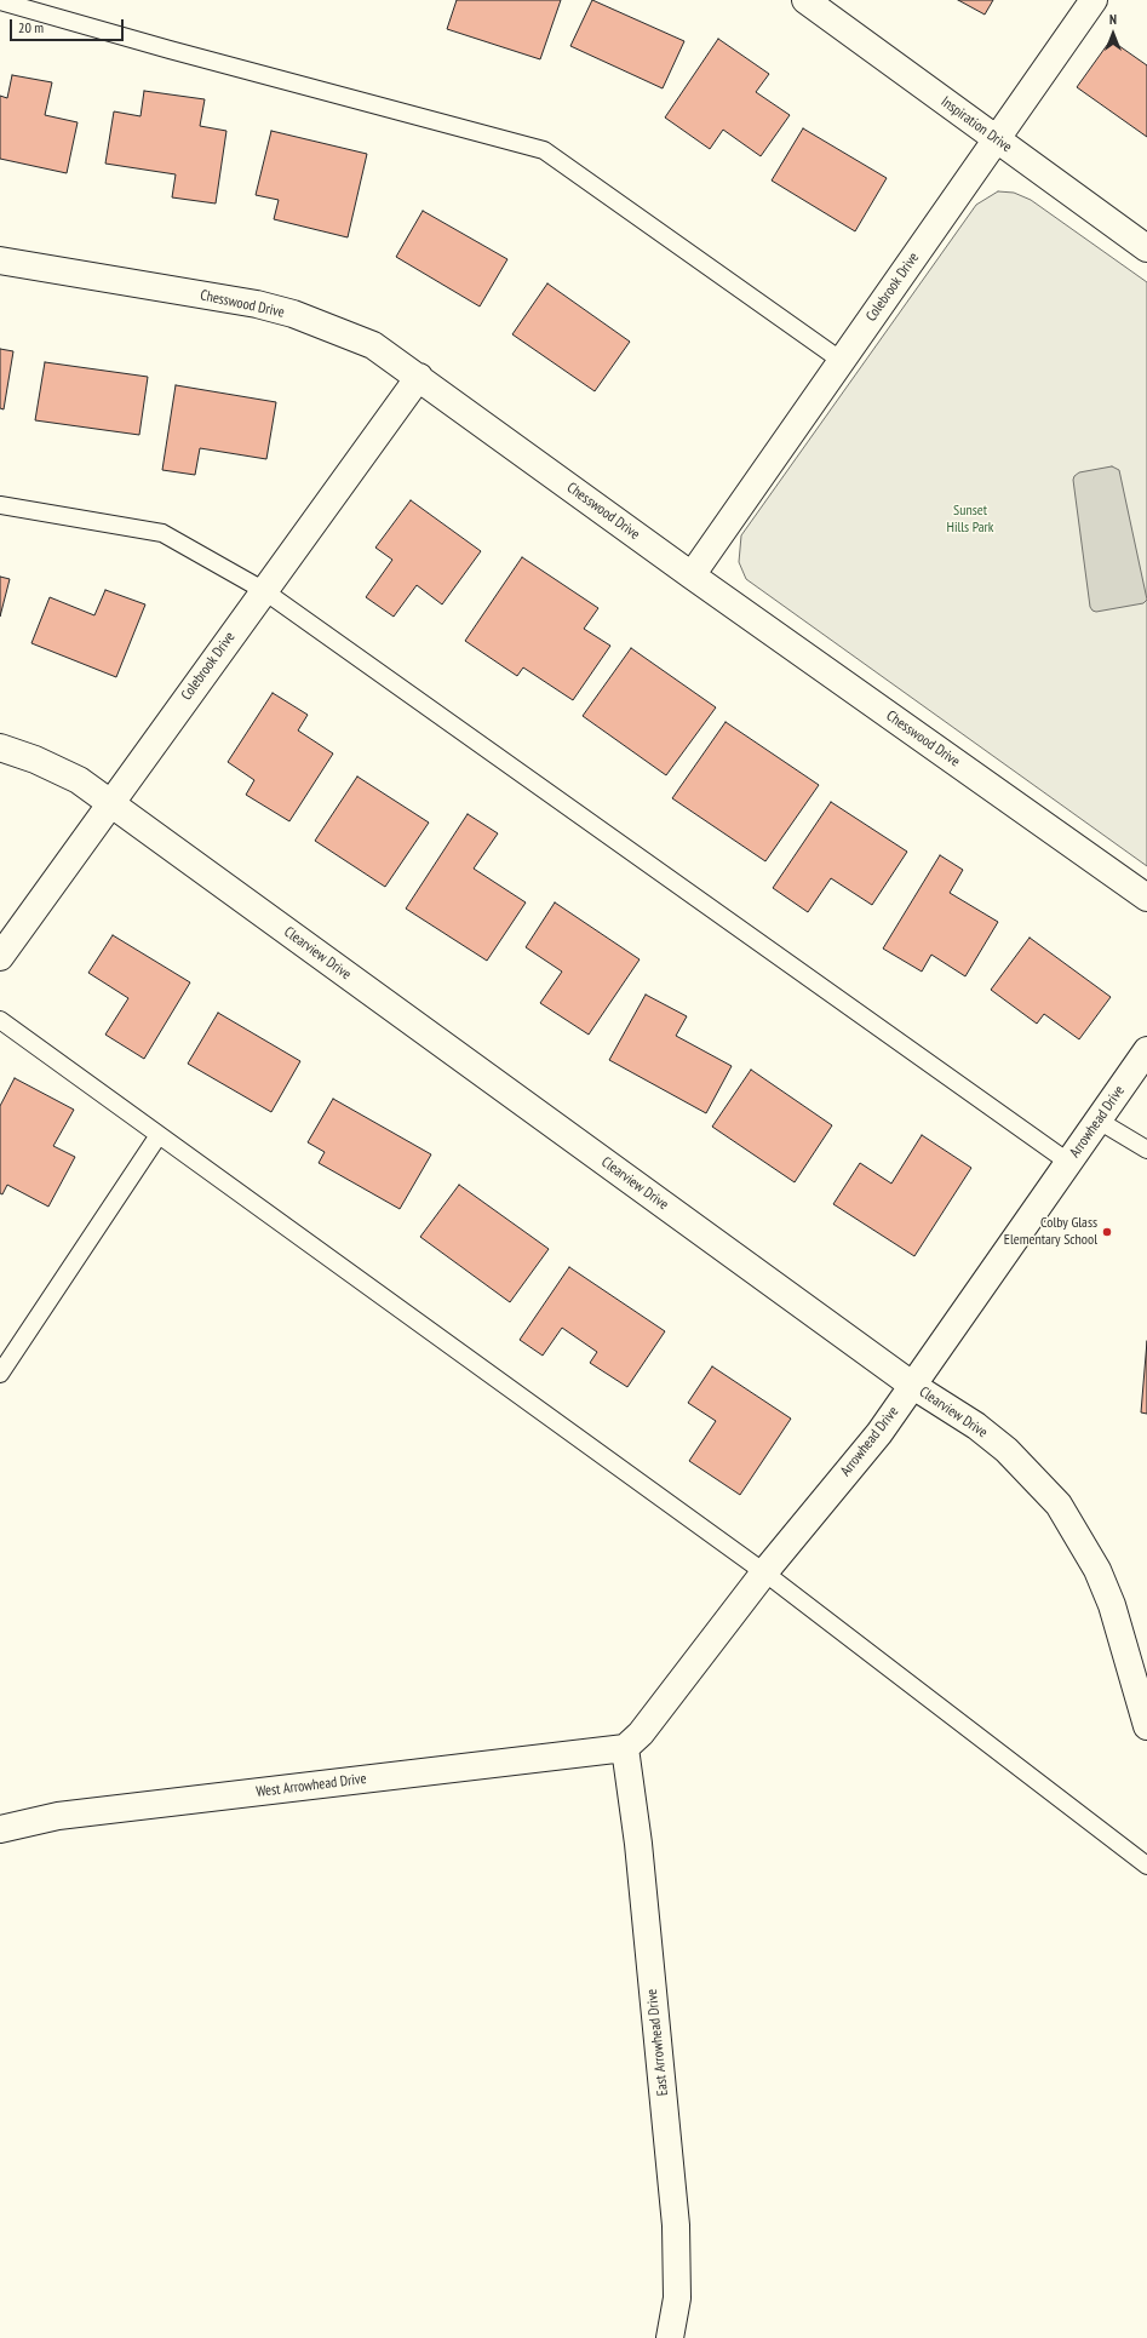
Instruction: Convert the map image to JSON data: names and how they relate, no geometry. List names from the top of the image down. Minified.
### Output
{"streets":{"street":["Inspiration Drive","Colebrook Drive","Chesswood Drive","Clearview Drive","Arrowhead Drive","West Arrowhead Drive","East Arrowhead Drive"]},"crossings":[["Inspiration Drive","Colebrook Drive"],["Colebrook Drive","Chesswood Drive"],["Colebrook Drive","Clearview Drive"],["Clearview Drive","Arrowhead Drive"],["Arrowhead Drive","West Arrowhead Drive"],["Arrowhead Drive","East Arrowhead Drive"],["West Arrowhead Drive","East Arrowhead Drive"]],"parks":["Sunset Hills Park"],"places":["Colby Glass Elementary School"],"scale_bar":"20 m","north":"top"}
